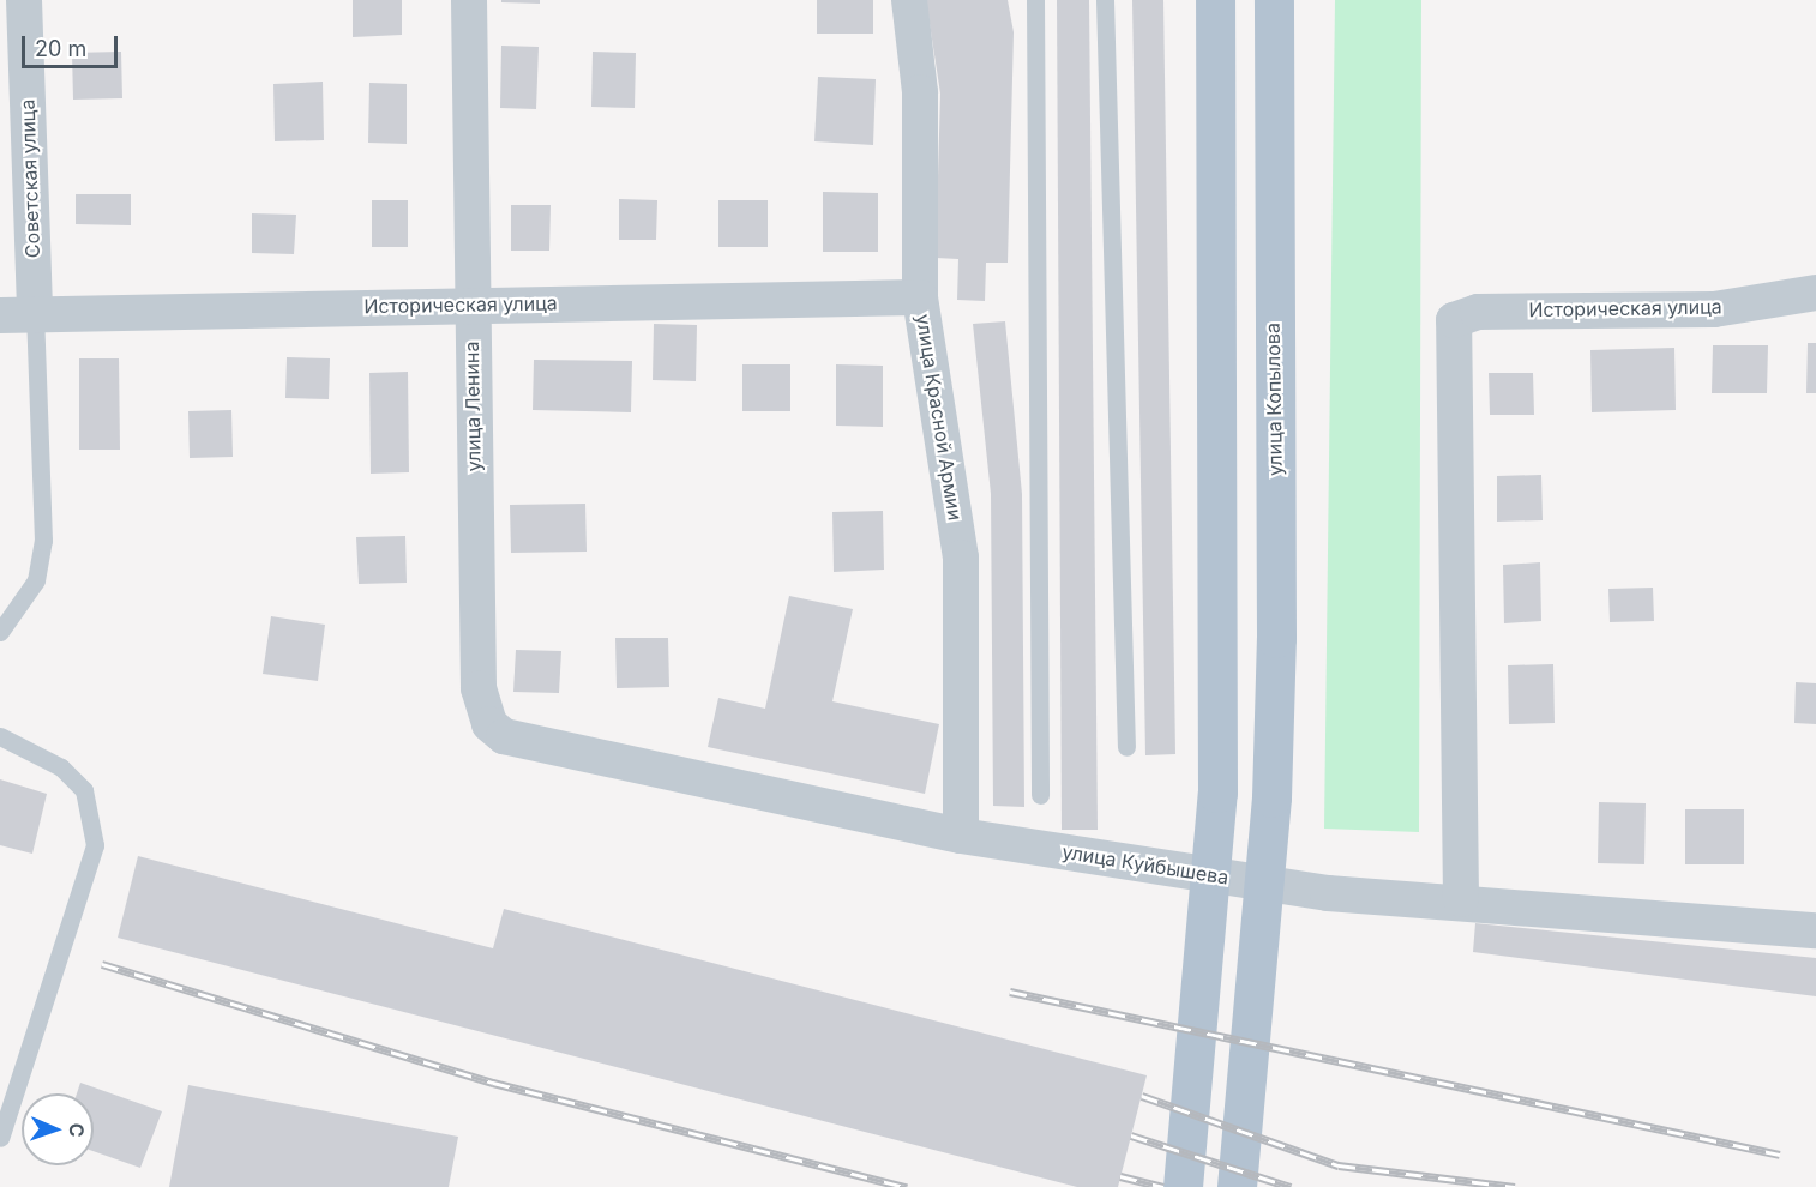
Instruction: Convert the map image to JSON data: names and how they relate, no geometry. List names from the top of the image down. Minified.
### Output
{"streets":{"main road":["улица Копылова"],"street":["Советская улица","Историческая улица","улица Ленина","улица Красной Армии","улица Куйбышева"]},"crossings":[["Советская улица","Историческая улица"],["Историческая улица","улица Ленина"],["Историческая улица","улица Красной Армии"],["Историческая улица","улица Куйбышева"],["улица Ленина","улица Куйбышева"],["улица Красной Армии","улица Куйбышева"]],"scale_bar":"20 m","north":"right"}
